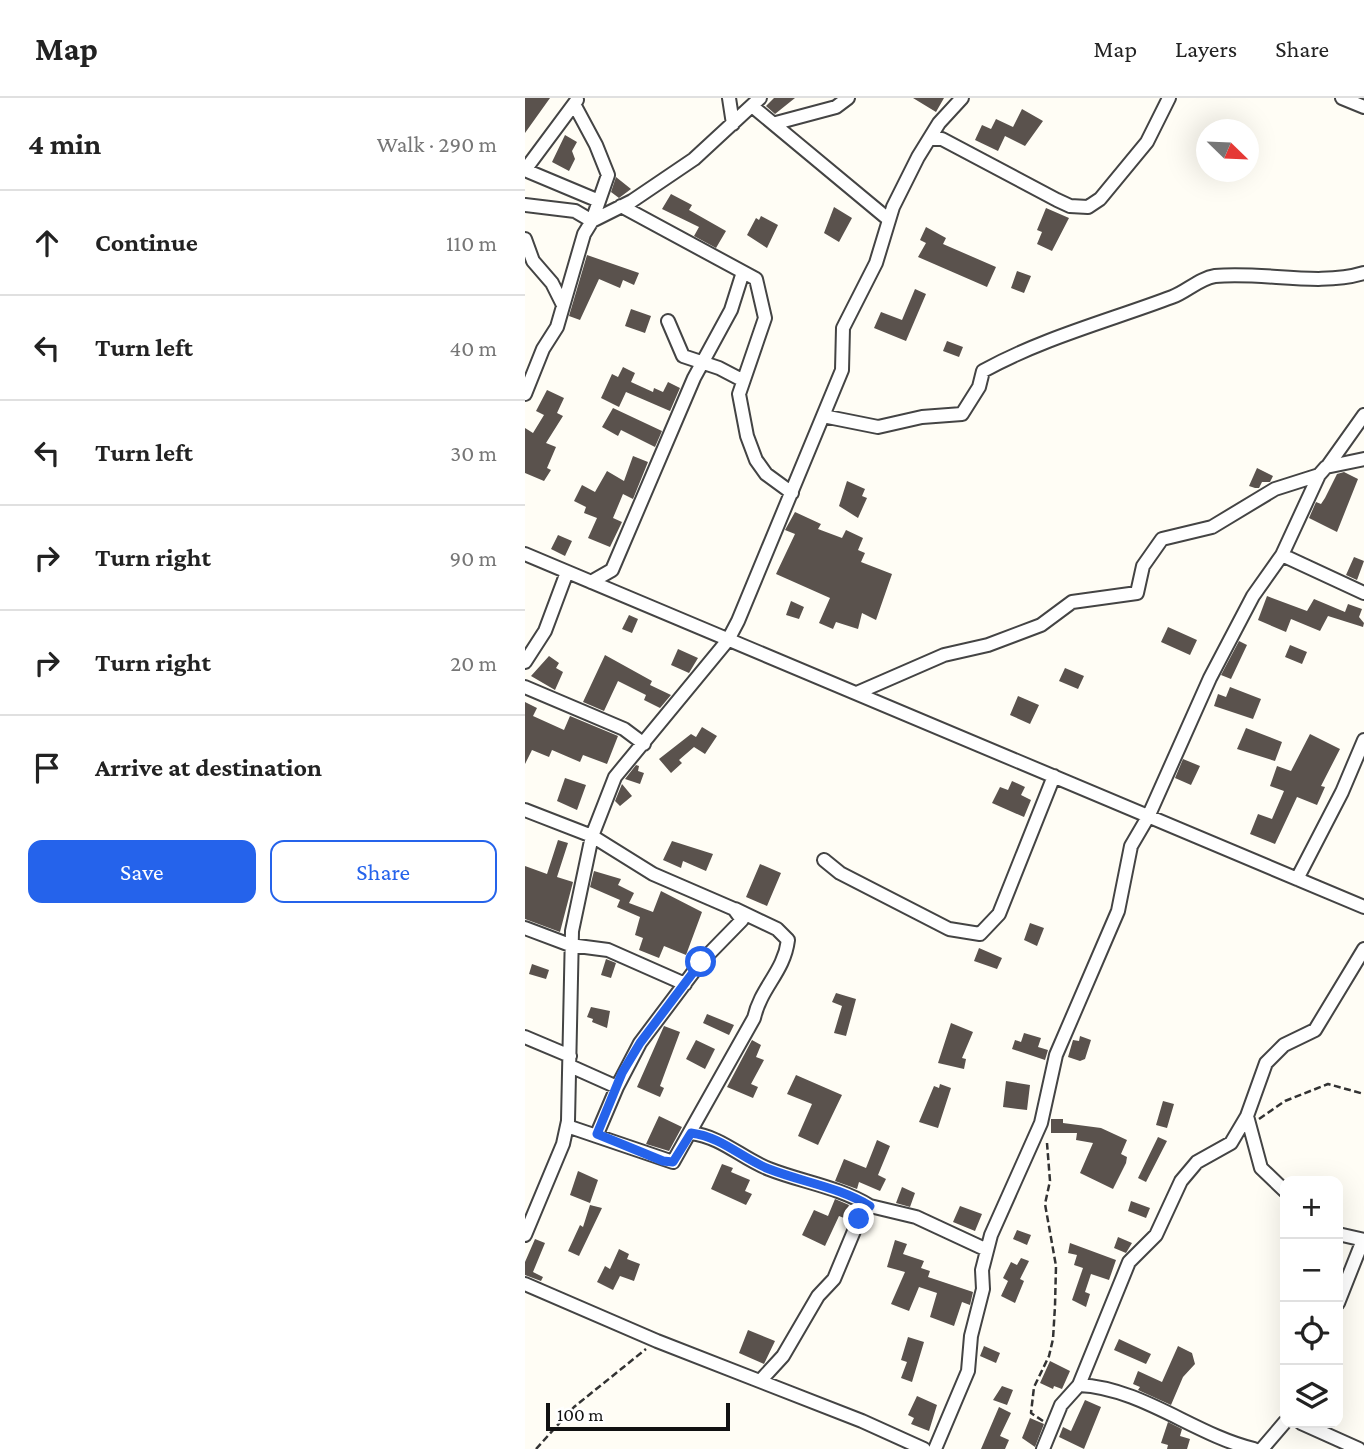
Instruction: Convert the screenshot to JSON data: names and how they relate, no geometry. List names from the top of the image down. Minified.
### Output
{"scale_bar":"100 m","north":"bottom right","page":{"header":"Map","nav":["Map","Layers","Share"],"heading":["4 min","Walk · 290 m"],"list":[["Continue","110 m"],["Turn left","40 m"],["Turn left","30 m"],["Turn right","90 m"],["Turn right","20 m"],"Arrive at destination"],"buttons":["Save","Share"],"map_buttons":["+","−"],"scale":"100 m"}}
